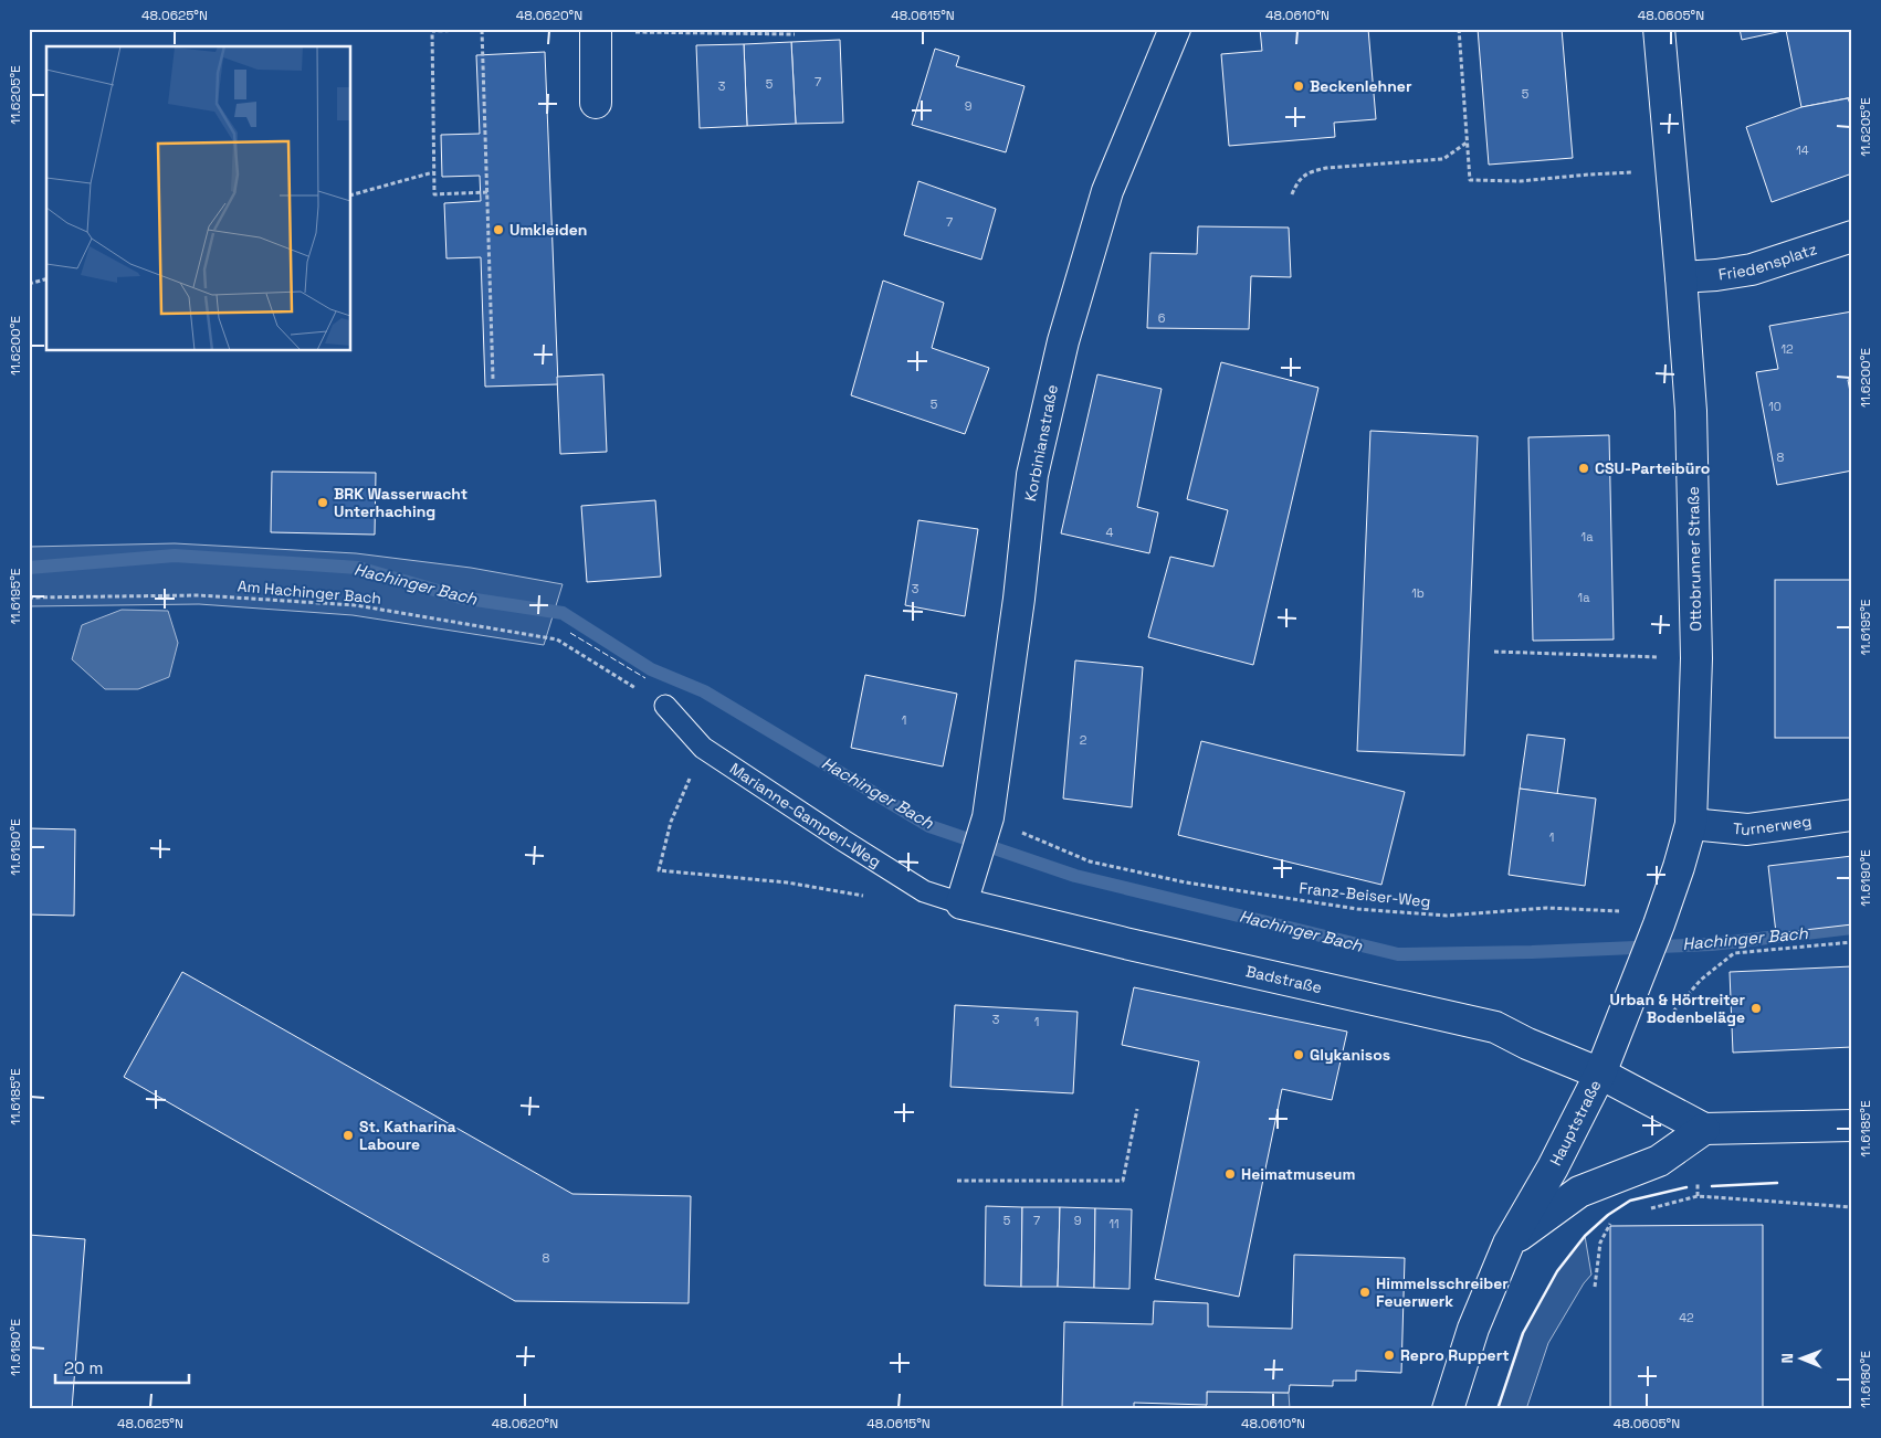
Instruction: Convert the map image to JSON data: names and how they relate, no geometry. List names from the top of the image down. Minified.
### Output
{"streets":{"street":["Friedensplatz","Korbinianstraße","Ottobrunner Straße","Turnerweg","Badstraße","Hauptstraße"],"lane":["Marianne-Gamperl-Weg"],"path":["Am Hachinger Bach","Franz-Beiser-Weg"]},"crossings":[["Friedensplatz","Ottobrunner Straße"],["Korbinianstraße","Marianne-Gamperl-Weg"],["Korbinianstraße","Franz-Beiser-Weg"],["Korbinianstraße","Badstraße"],["Ottobrunner Straße","Turnerweg"],["Ottobrunner Straße","Badstraße"],["Ottobrunner Straße","Hauptstraße"],["Am Hachinger Bach","Marianne-Gamperl-Weg"],["Marianne-Gamperl-Weg","Badstraße"],["Badstraße","Hauptstraße"]],"water":["Hachinger Bach"],"places":["Beckenlehner","Umkleiden","CSU-Parteibüro","BRK Wasserwacht Unterhaching","Urban & Hörtreiter Bodenbeläge","Glykanisos","St. Katharina Laboure","Heimatmuseum","Himmelsschreiber Feuerwerk","Repro Ruppert"],"house_numbers":["7","5","3","5","9","14","7","6","12","5","10","8","4","1a","3","1b","1a","1","2","1","3","1","5","7","9","11","8","42"],"scale_bar":"20 m","north":"left","coordinates":["48.0625°N","48.0620°N","48.0615°N","48.0610°N","48.0605°N","11.6205°E","11.6200°E","11.6195°E","11.6190°E","11.6185°E","11.6180°E"]}
